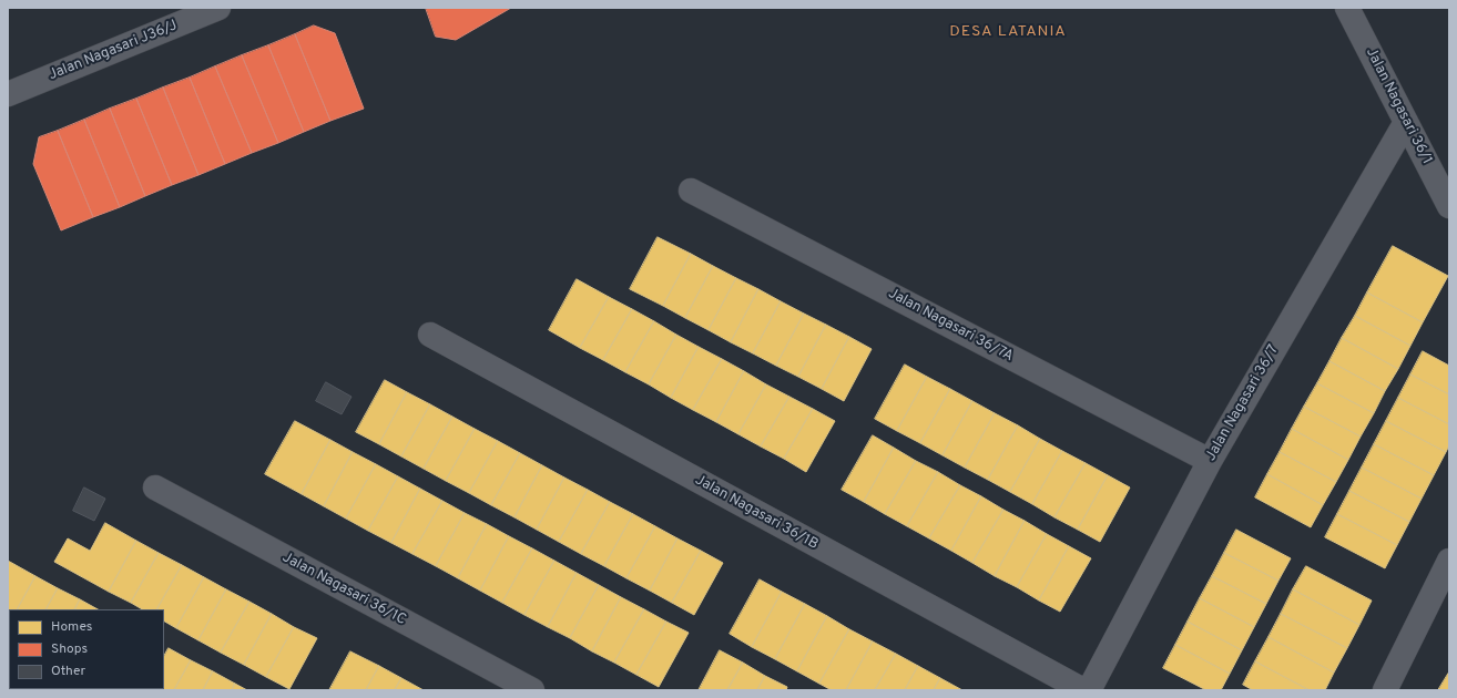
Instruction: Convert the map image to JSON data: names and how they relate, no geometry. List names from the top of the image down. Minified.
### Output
{"streets":{"street":["Jalan Nagasari J36/J","Jalan Nagasari 36/1","Jalan Nagasari 36/7A","Jalan Nagasari 36/7","Jalan Nagasari 36/1B","Jalan Nagasari 36/1C"]},"crossings":[["Jalan Nagasari 36/1","Jalan Nagasari 36/7"],["Jalan Nagasari 36/7A","Jalan Nagasari 36/7"]],"districts":["DESA LATANIA"],"legend":["Homes","Shops","Other"]}
